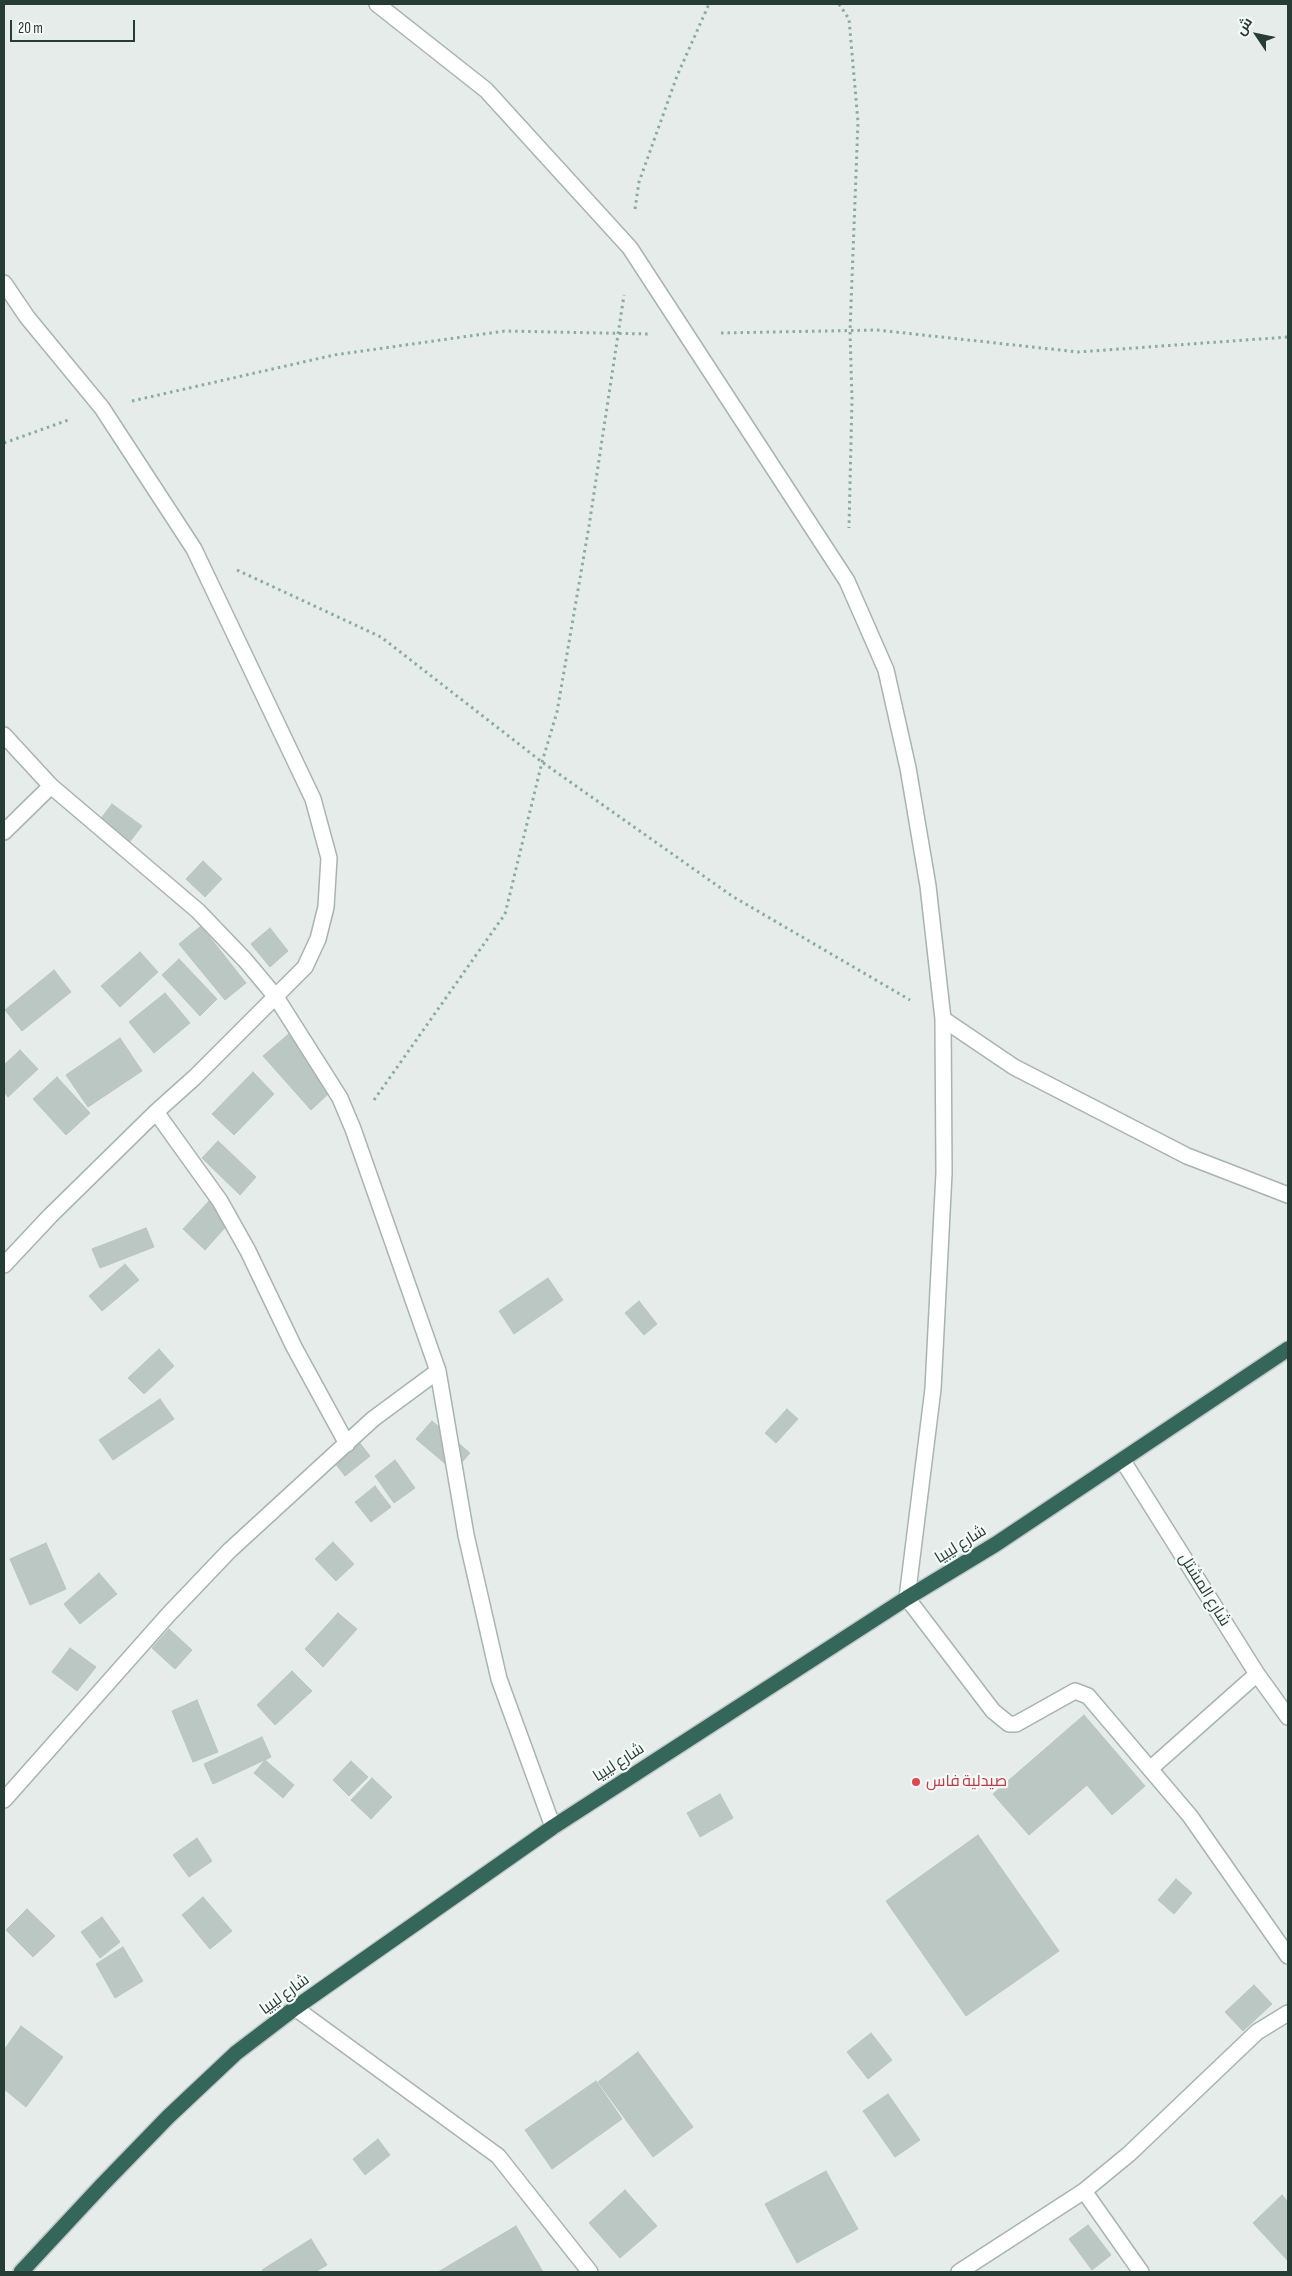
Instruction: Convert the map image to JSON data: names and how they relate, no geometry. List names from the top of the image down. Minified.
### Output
{"streets":{"highway":["شارع ليبيا"],"street":["شارع المشتل"]},"crossings":[["شارع ليبيا","شارع المشتل"]],"places":["صيدلية فاس"],"scale_bar":"20 m","north":"top left"}
